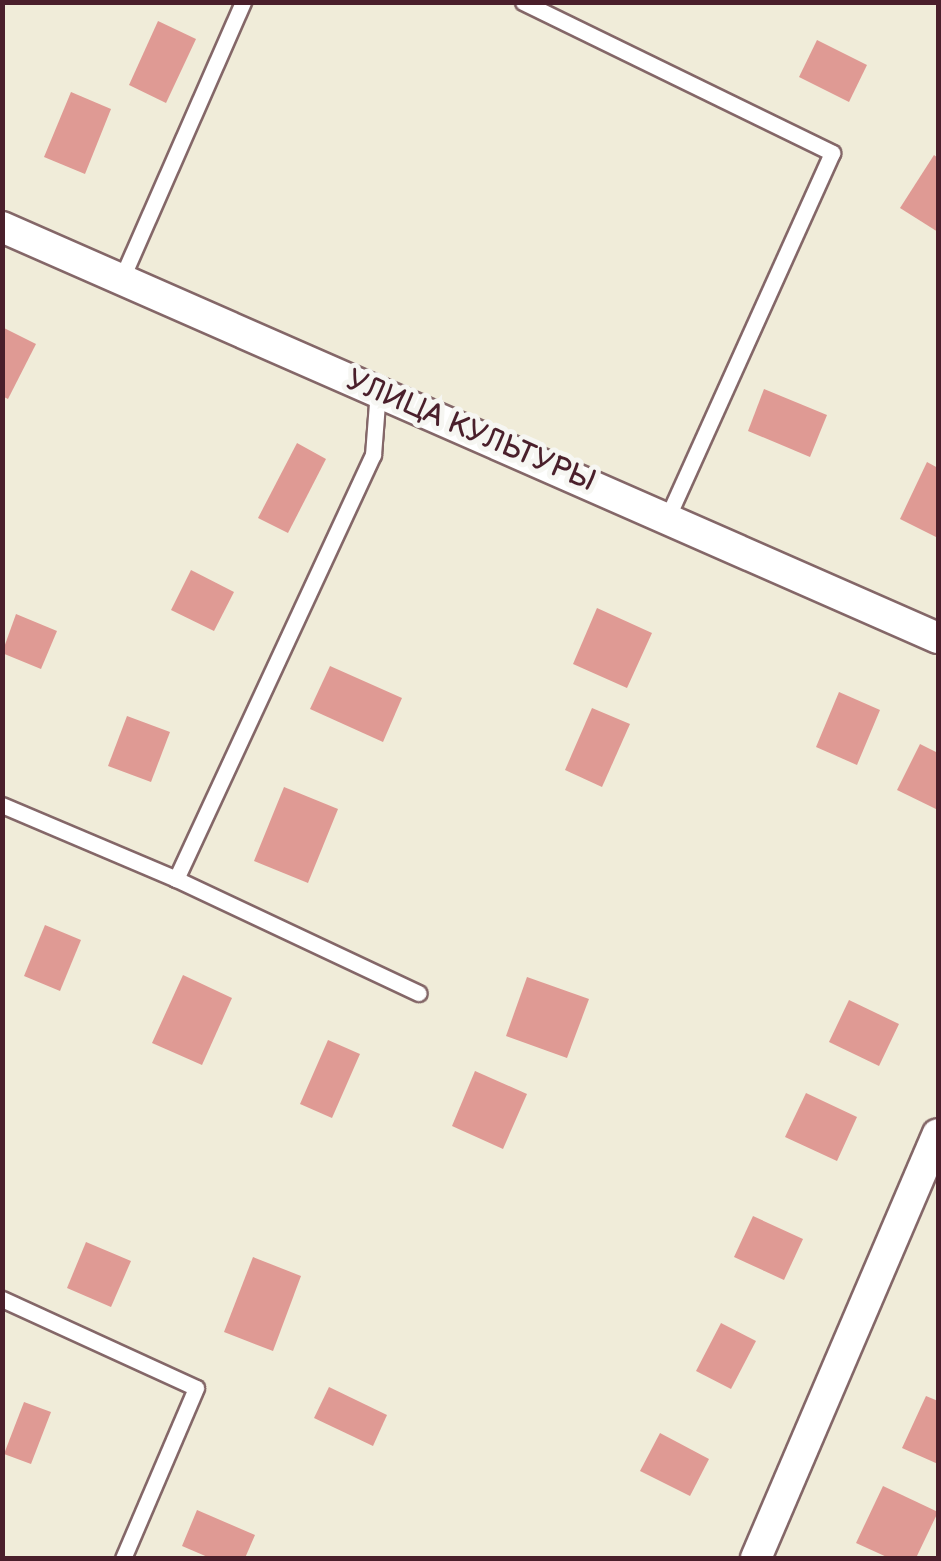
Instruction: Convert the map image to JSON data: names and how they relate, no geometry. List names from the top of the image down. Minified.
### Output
{"streets":{"street":["УЛИЦА КУЛЬТУРЫ"]}}
